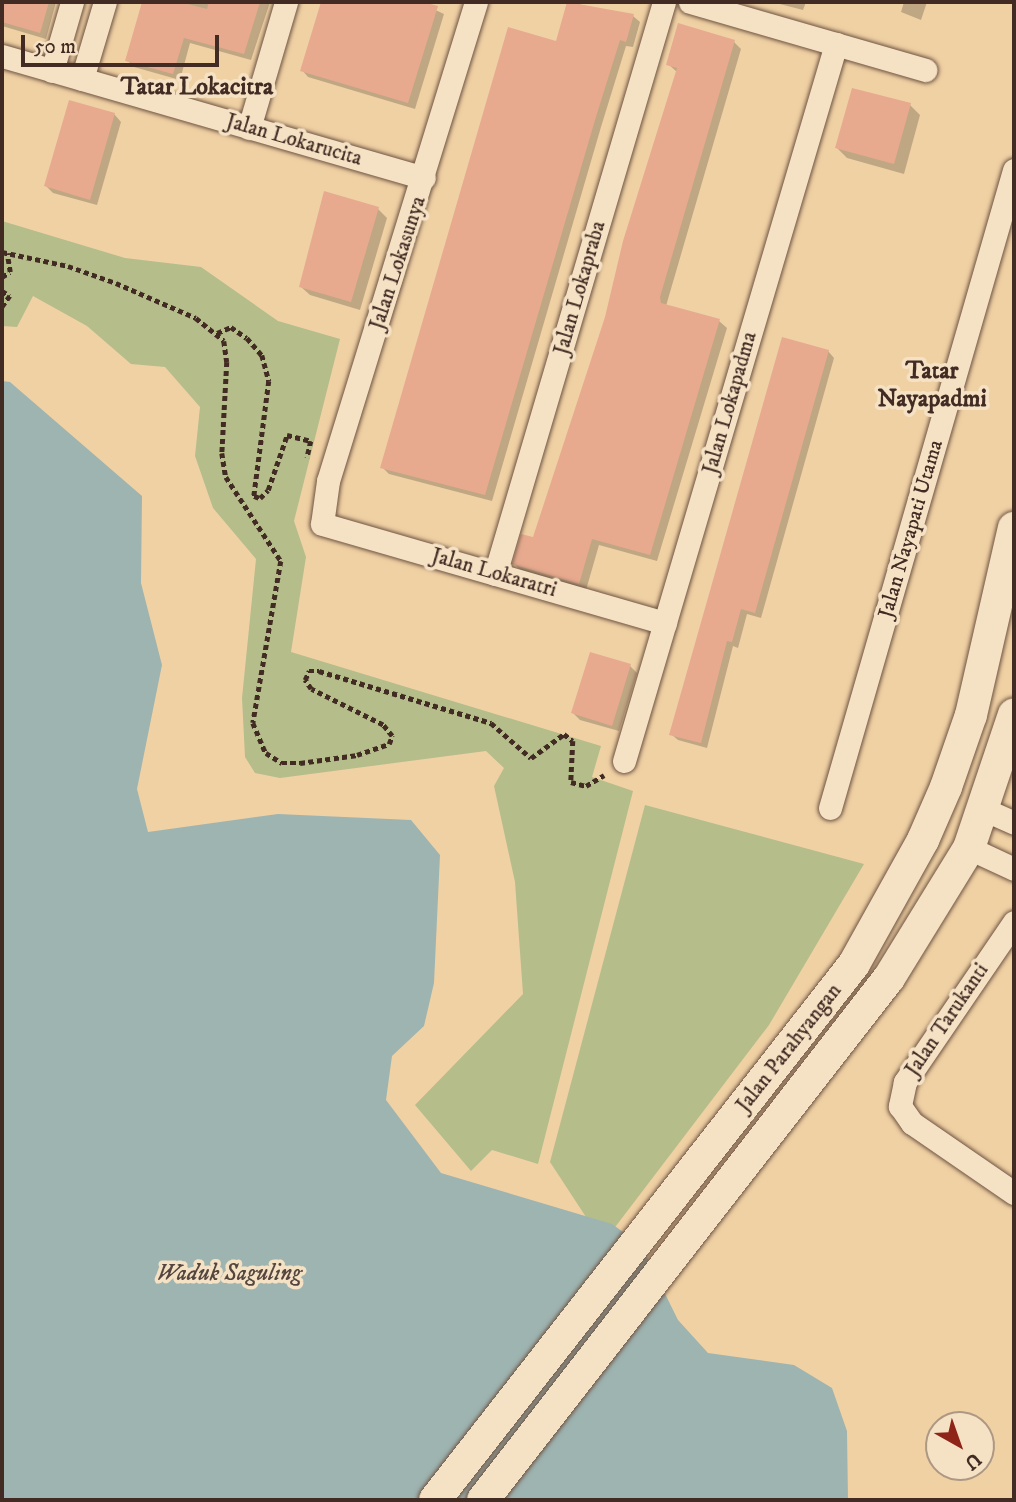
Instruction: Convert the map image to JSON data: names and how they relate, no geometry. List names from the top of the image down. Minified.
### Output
{"streets":{"main road":["Jalan Parahyangan"],"street":["Jalan Lokarucita","Jalan Lokasunya","Jalan Lokapraba","Jalan Lokapadma","Jalan Nayapati Utama","Jalan Lokaratri","Jalan Tarukanti"]},"crossings":[["Jalan Lokarucita","Jalan Lokasunya"],["Jalan Lokasunya","Jalan Lokaratri"],["Jalan Lokapraba","Jalan Lokaratri"],["Jalan Lokapadma","Jalan Lokaratri"]],"districts":["Tatar Lokacitra","Tatar Nayapadmi"],"water":["Waduk Saguling"],"scale_bar":"50 m","north":"bottom right"}
